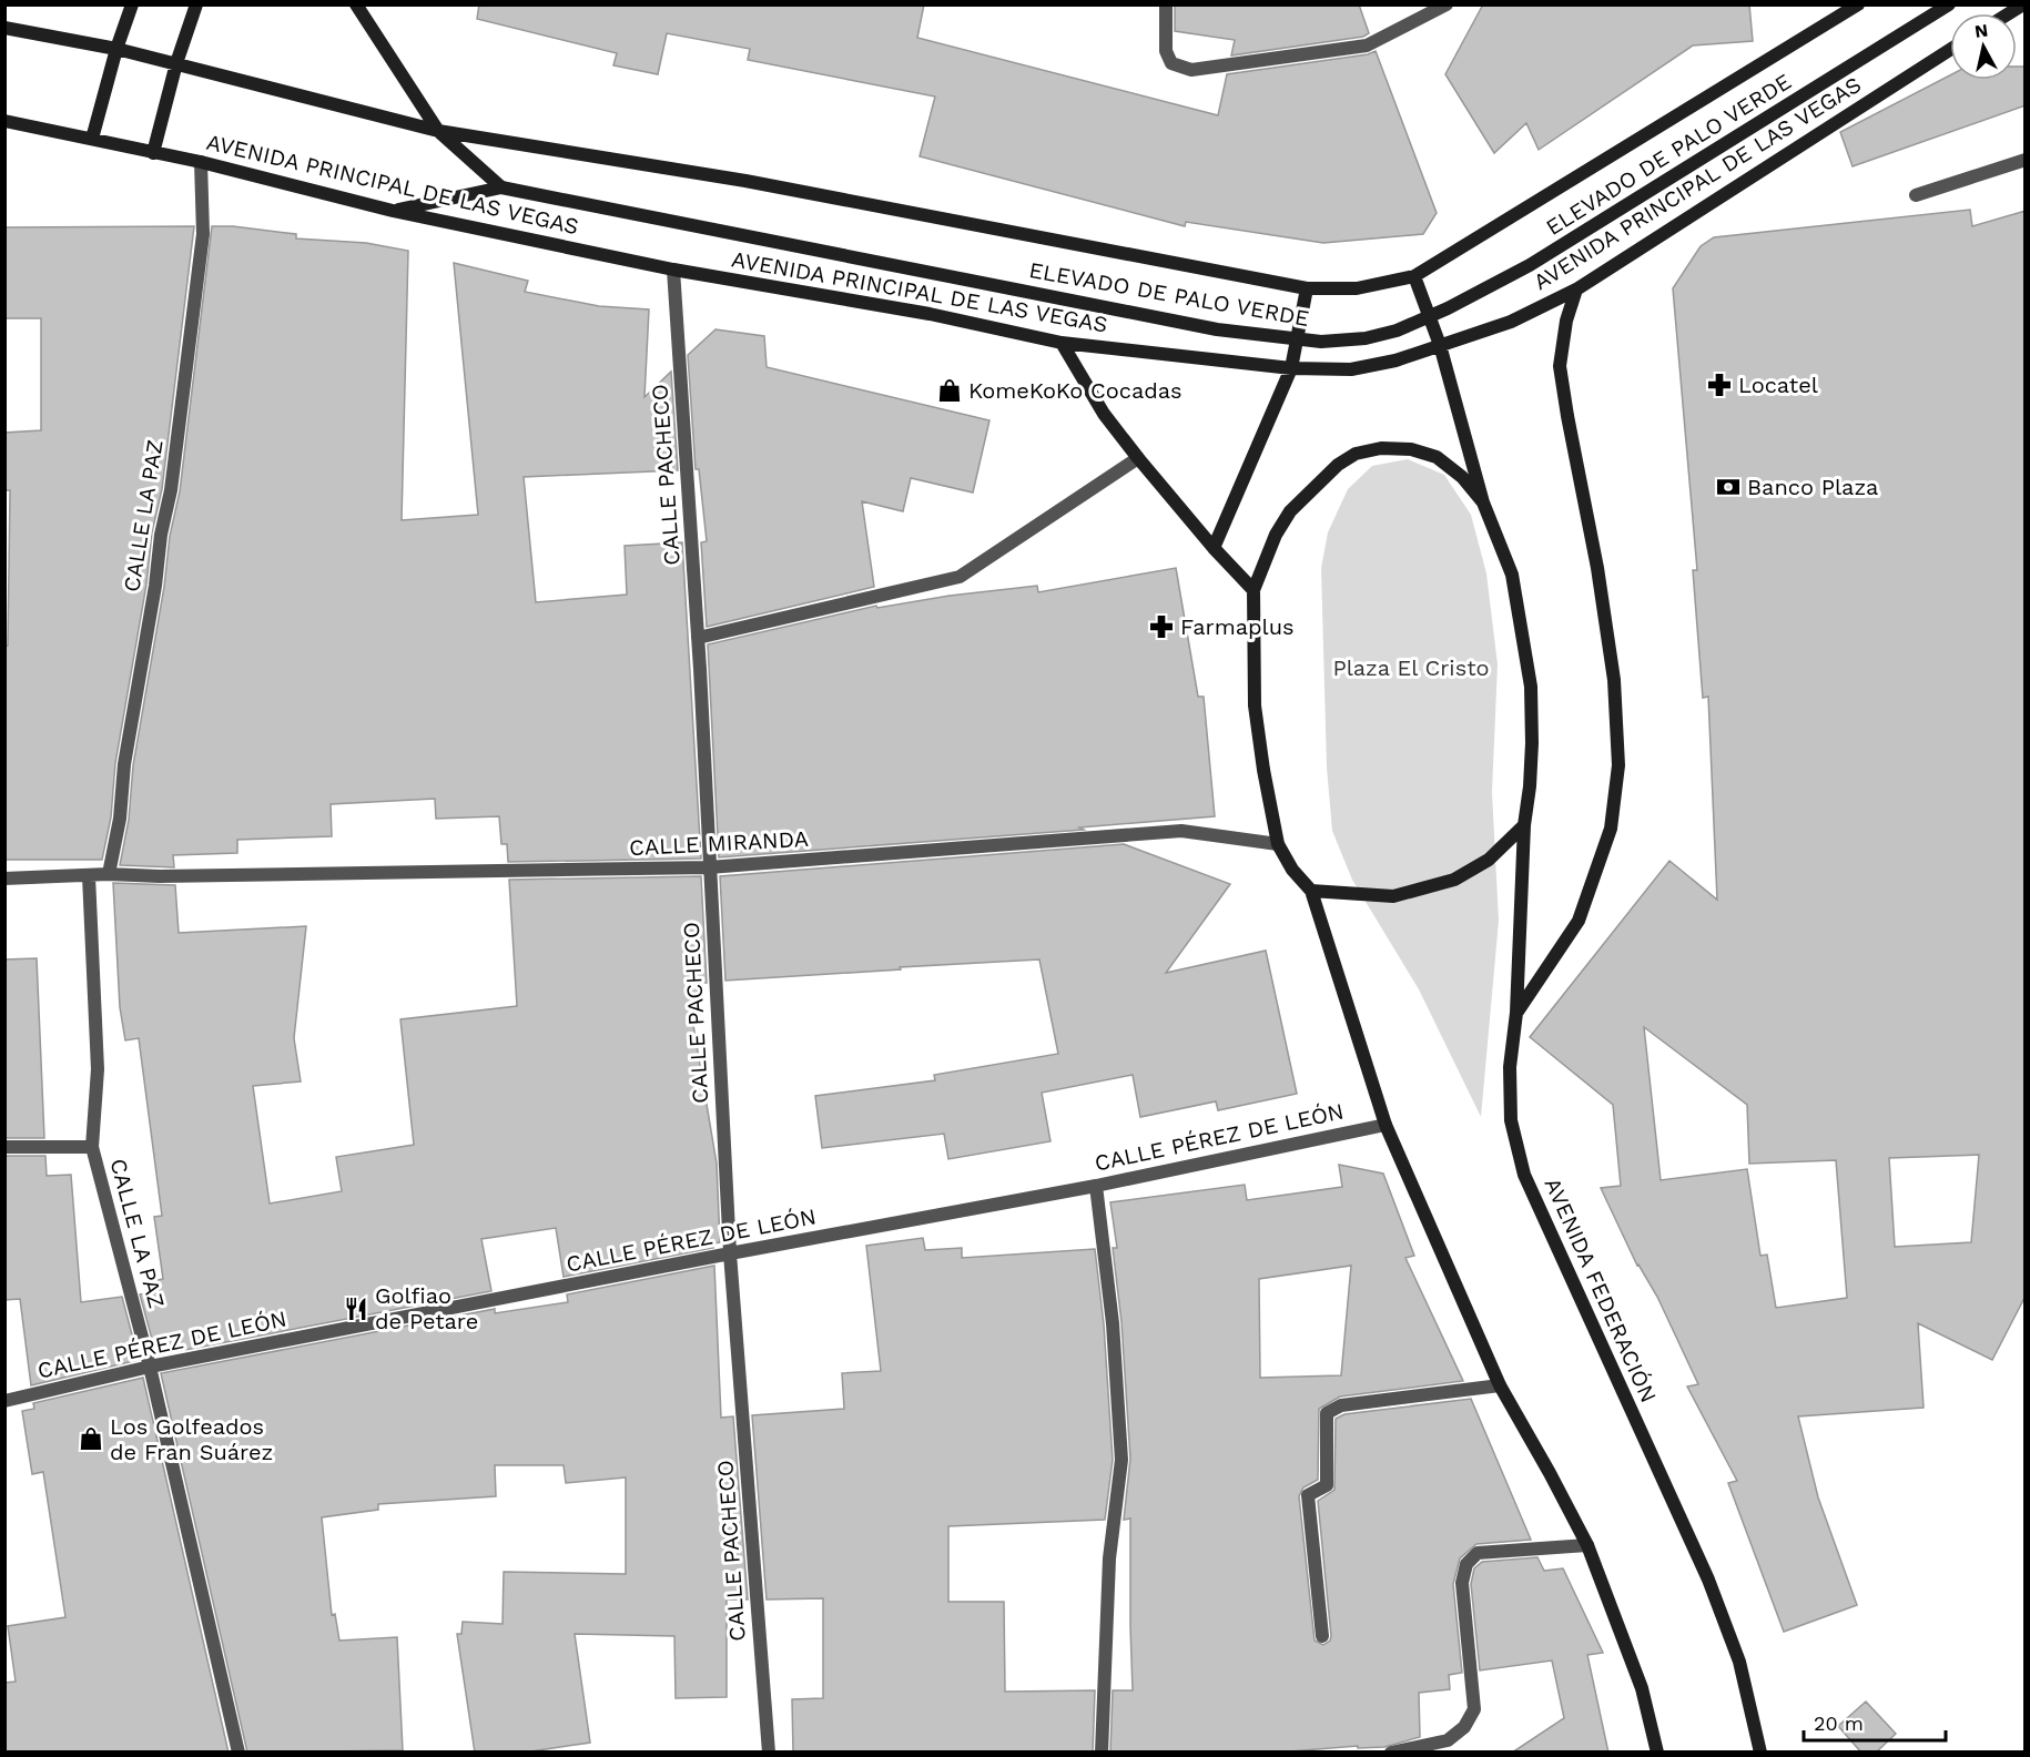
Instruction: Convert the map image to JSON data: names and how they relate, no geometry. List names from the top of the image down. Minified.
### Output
{"streets":{"street":["ELEVADO DE PALO VERDE","AVENIDA PRINCIPAL DE LAS VEGAS","CALLE PACHECO","CALLE LA PAZ","CALLE MIRANDA","CALLE PÉREZ DE LEÓN","AVENIDA FEDERACIÓN"]},"crossings":[["ELEVADO DE PALO VERDE","AVENIDA PRINCIPAL DE LAS VEGAS"],["AVENIDA PRINCIPAL DE LAS VEGAS","CALLE PACHECO"],["AVENIDA PRINCIPAL DE LAS VEGAS","CALLE LA PAZ"],["CALLE PACHECO","CALLE MIRANDA"],["CALLE PACHECO","CALLE PÉREZ DE LEÓN"],["CALLE LA PAZ","CALLE MIRANDA"],["CALLE LA PAZ","CALLE PÉREZ DE LEÓN"]],"parks":["Plaza El Cristo"],"places":{"pharmacy":["Locatel","Farmaplus"],"shop":["KomeKoKo Cocadas","Los Golfeados de Fran Suárez"],"bank":["Banco Plaza"],"restaurant":["Golfiao de Petare"]},"scale_bar":"20 m","north":"top"}
